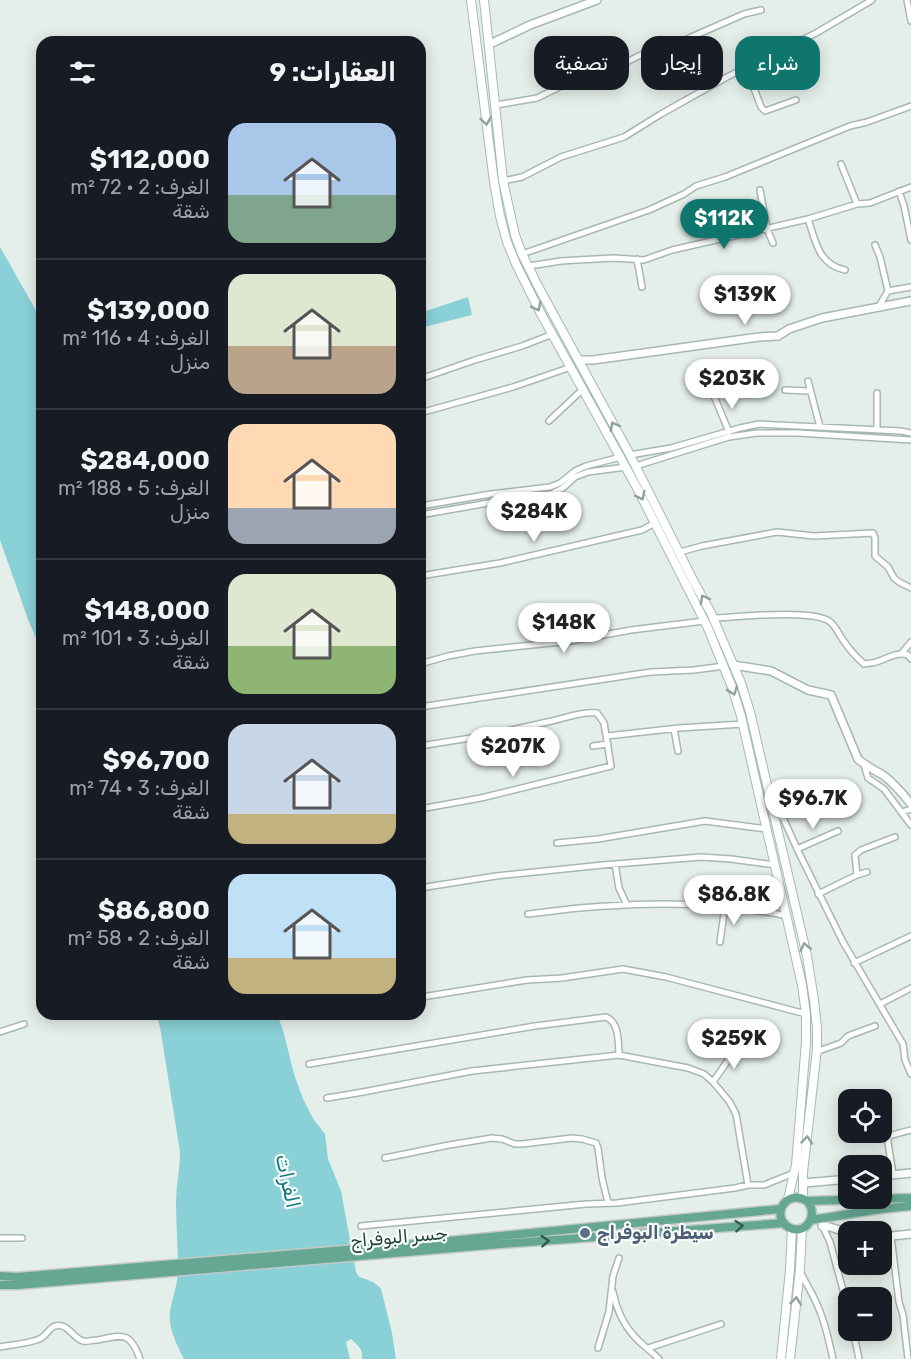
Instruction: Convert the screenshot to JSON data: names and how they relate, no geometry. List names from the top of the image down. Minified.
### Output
{"streets":{"main road":["جسر البوفراج"]},"water":["الفرات"],"places":["سيطرة البوفراج"],"page":{"chip":["شراء","إيجار","تصفية"],"heading":"العقارات: 9","list":[{"name":"$112,000","note":"الغرف: 2 · 72 m² · شقة"},{"name":"$139,000","note":"الغرف: 4 · 116 m² · منزل"},{"name":"$284,000","note":"الغرف: 5 · 188 m² · منزل"},{"name":"$148,000","note":"الغرف: 3 · 101 m² · شقة"},{"name":"$96,700","note":"الغرف: 3 · 74 m² · شقة"},{"name":"$86,800","note":"الغرف: 2 · 58 m² · شقة"}],"price":["$112K","$139K","$203K","$284K","$148K","$207K","$96.7K","$86.8K","$259K"],"map_buttons":["+","−"]}}
